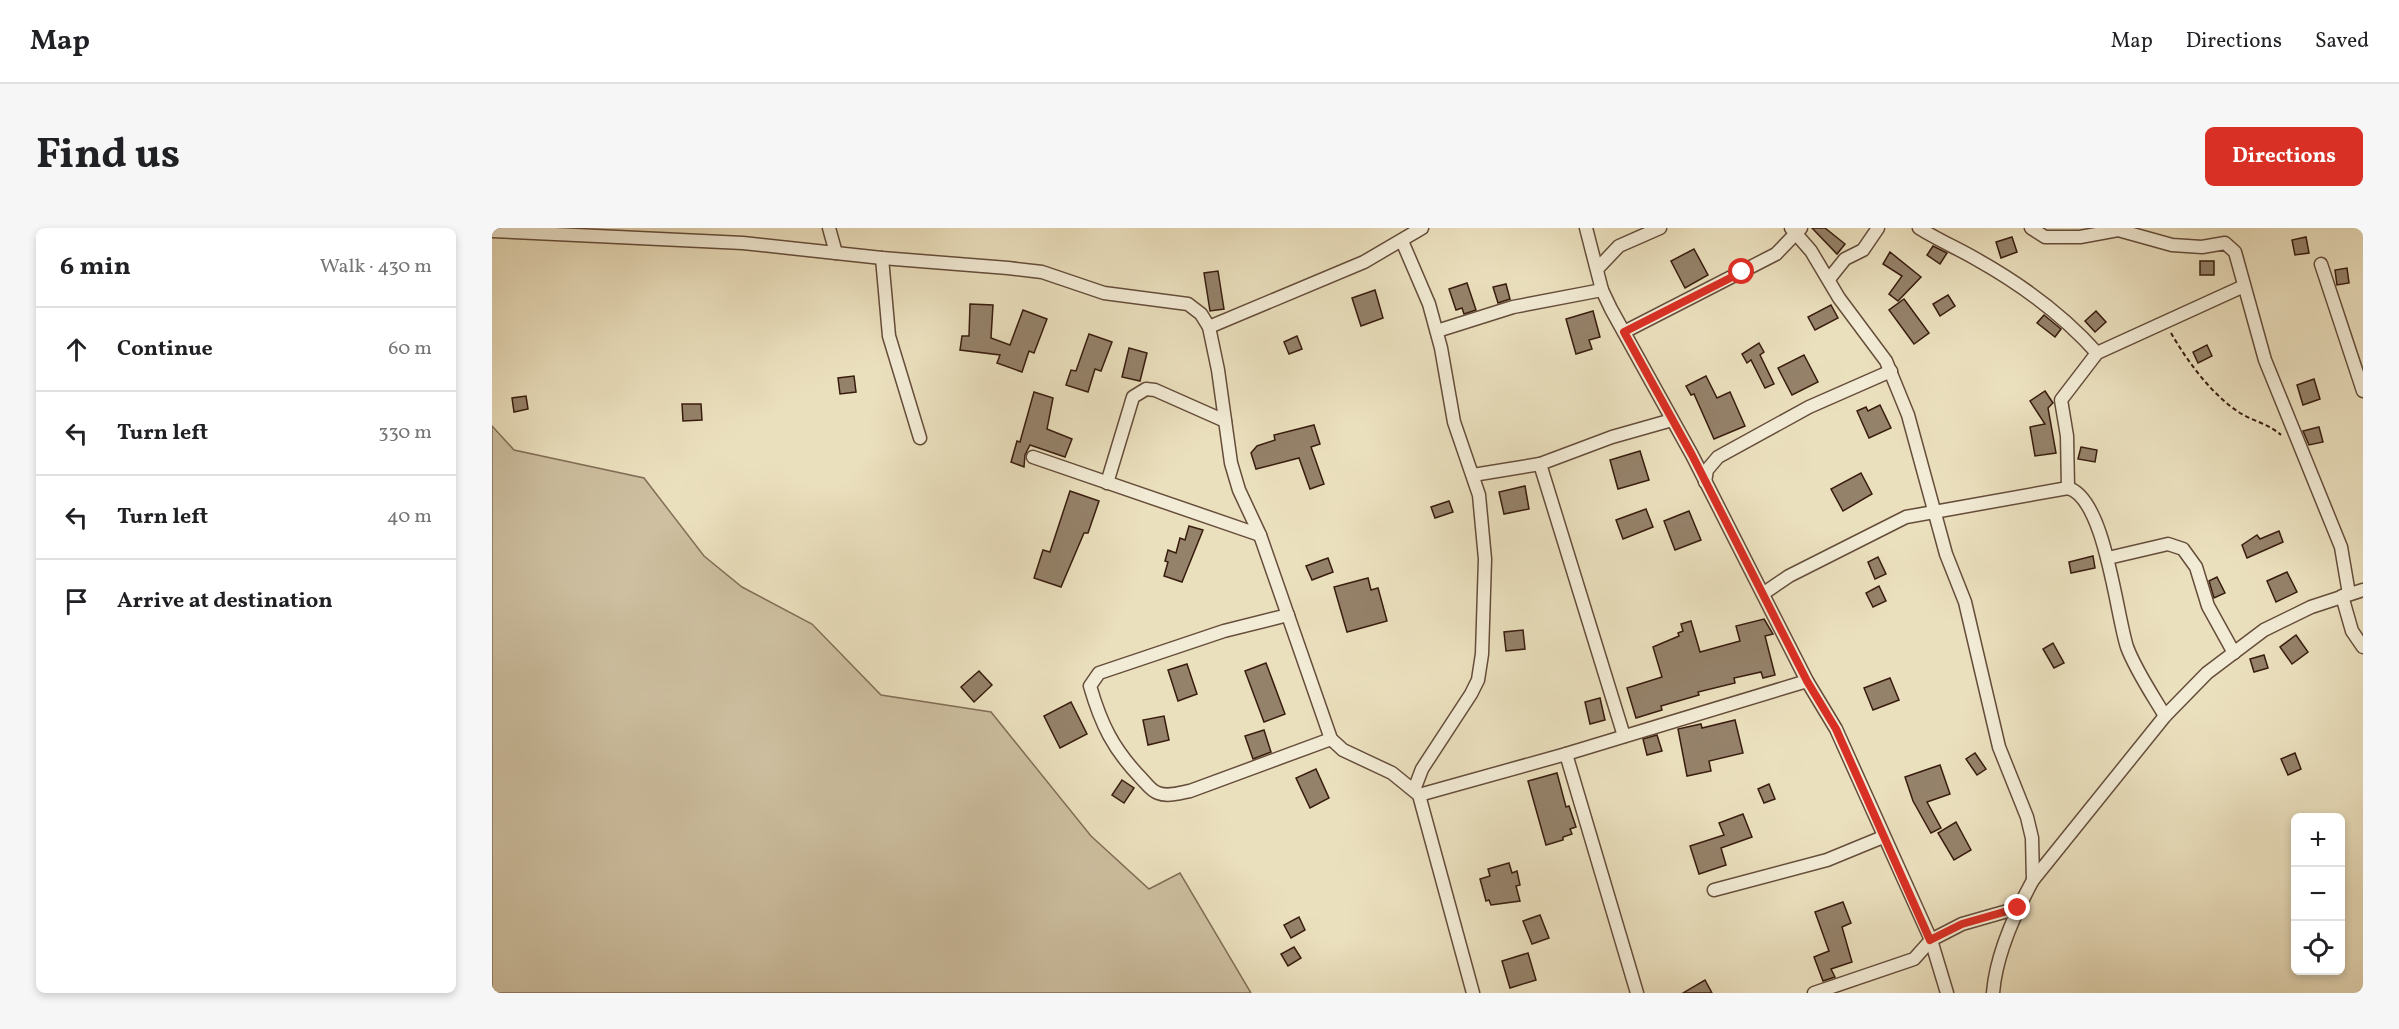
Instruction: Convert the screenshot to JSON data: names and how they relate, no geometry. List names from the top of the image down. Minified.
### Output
{"page":{"header":"Map","nav":["Map","Directions","Saved"],"title":"Find us","buttons":"Directions","heading":["6 min","Walk · 430 m"],"list":[["Continue","60 m"],["Turn left","330 m"],["Turn left","40 m"],"Arrive at destination"],"map_buttons":["+","−"]}}
